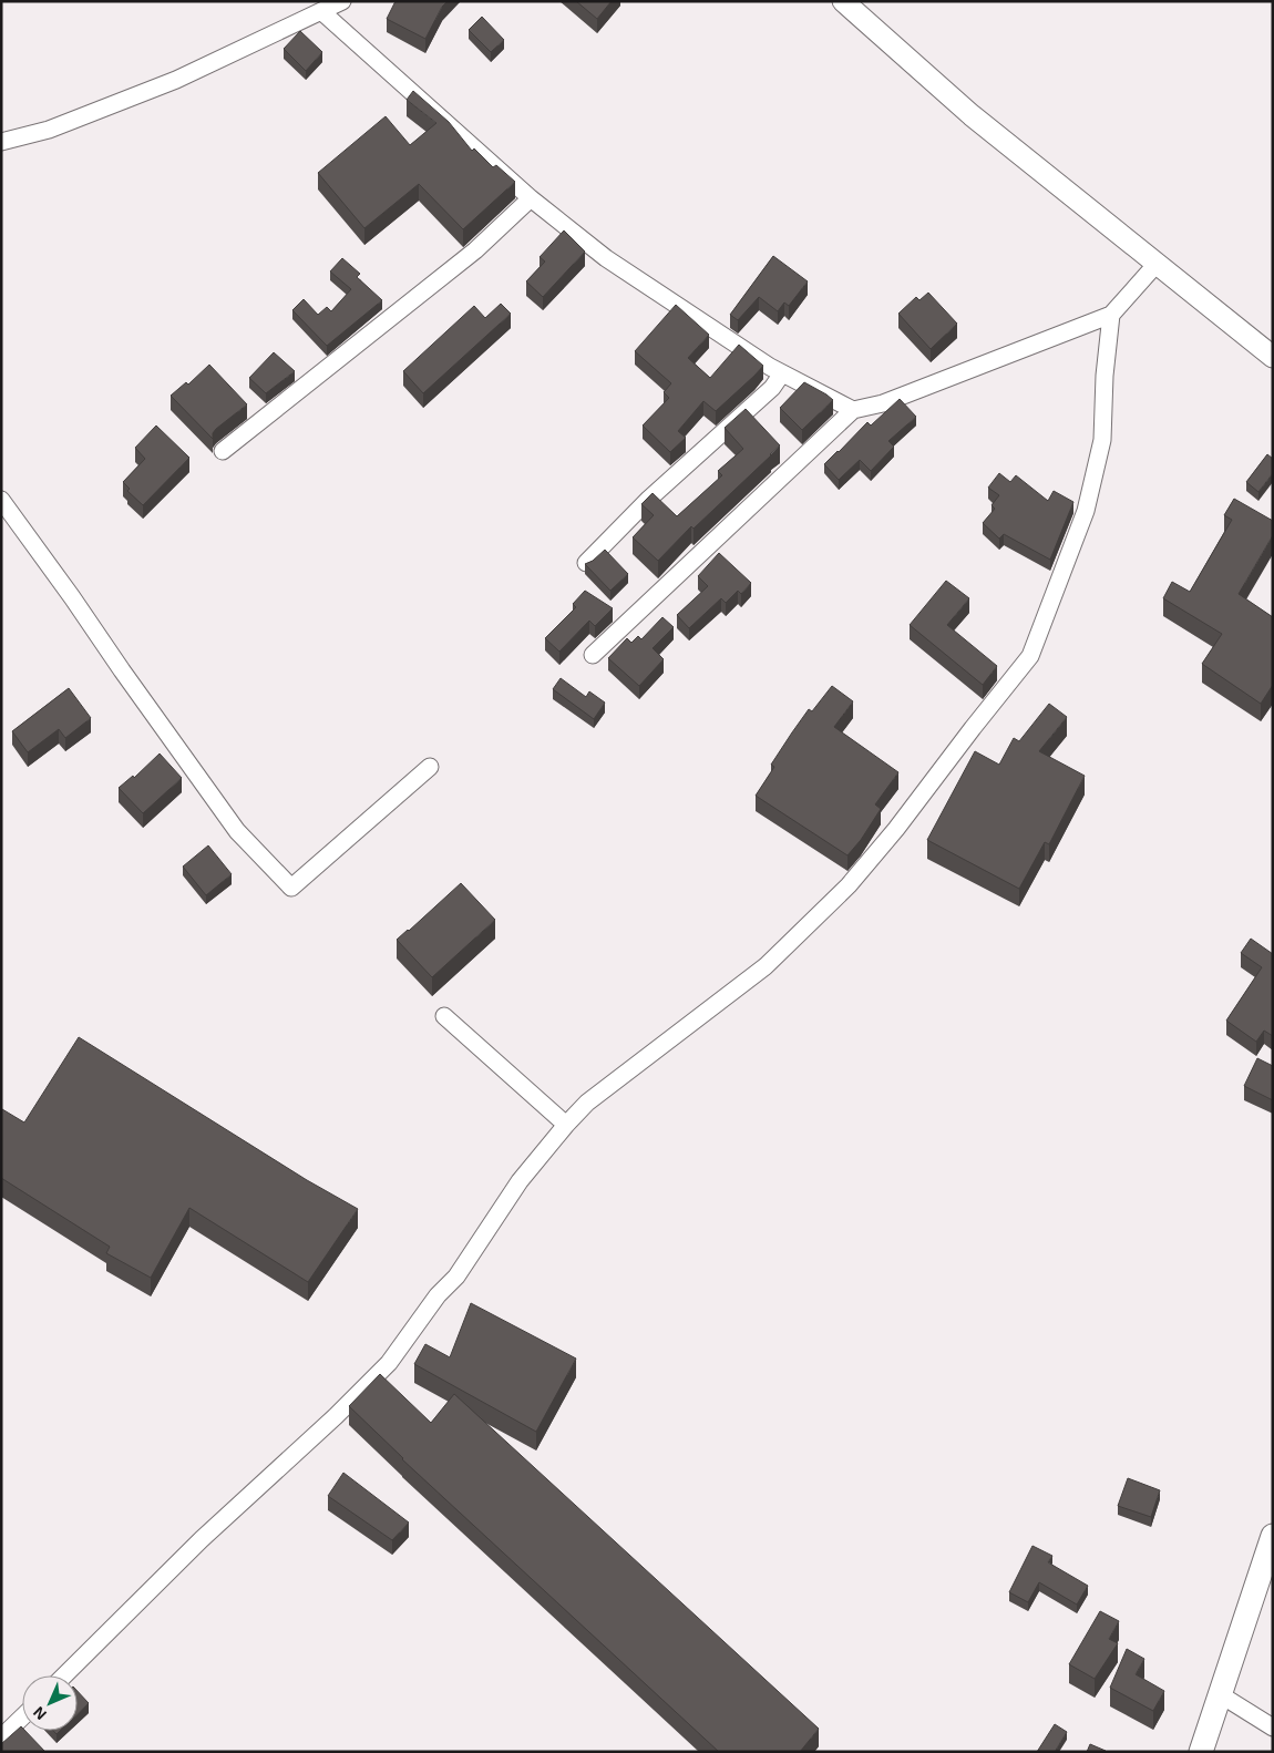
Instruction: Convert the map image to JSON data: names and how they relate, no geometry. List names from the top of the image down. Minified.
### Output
{"north":"bottom left"}
